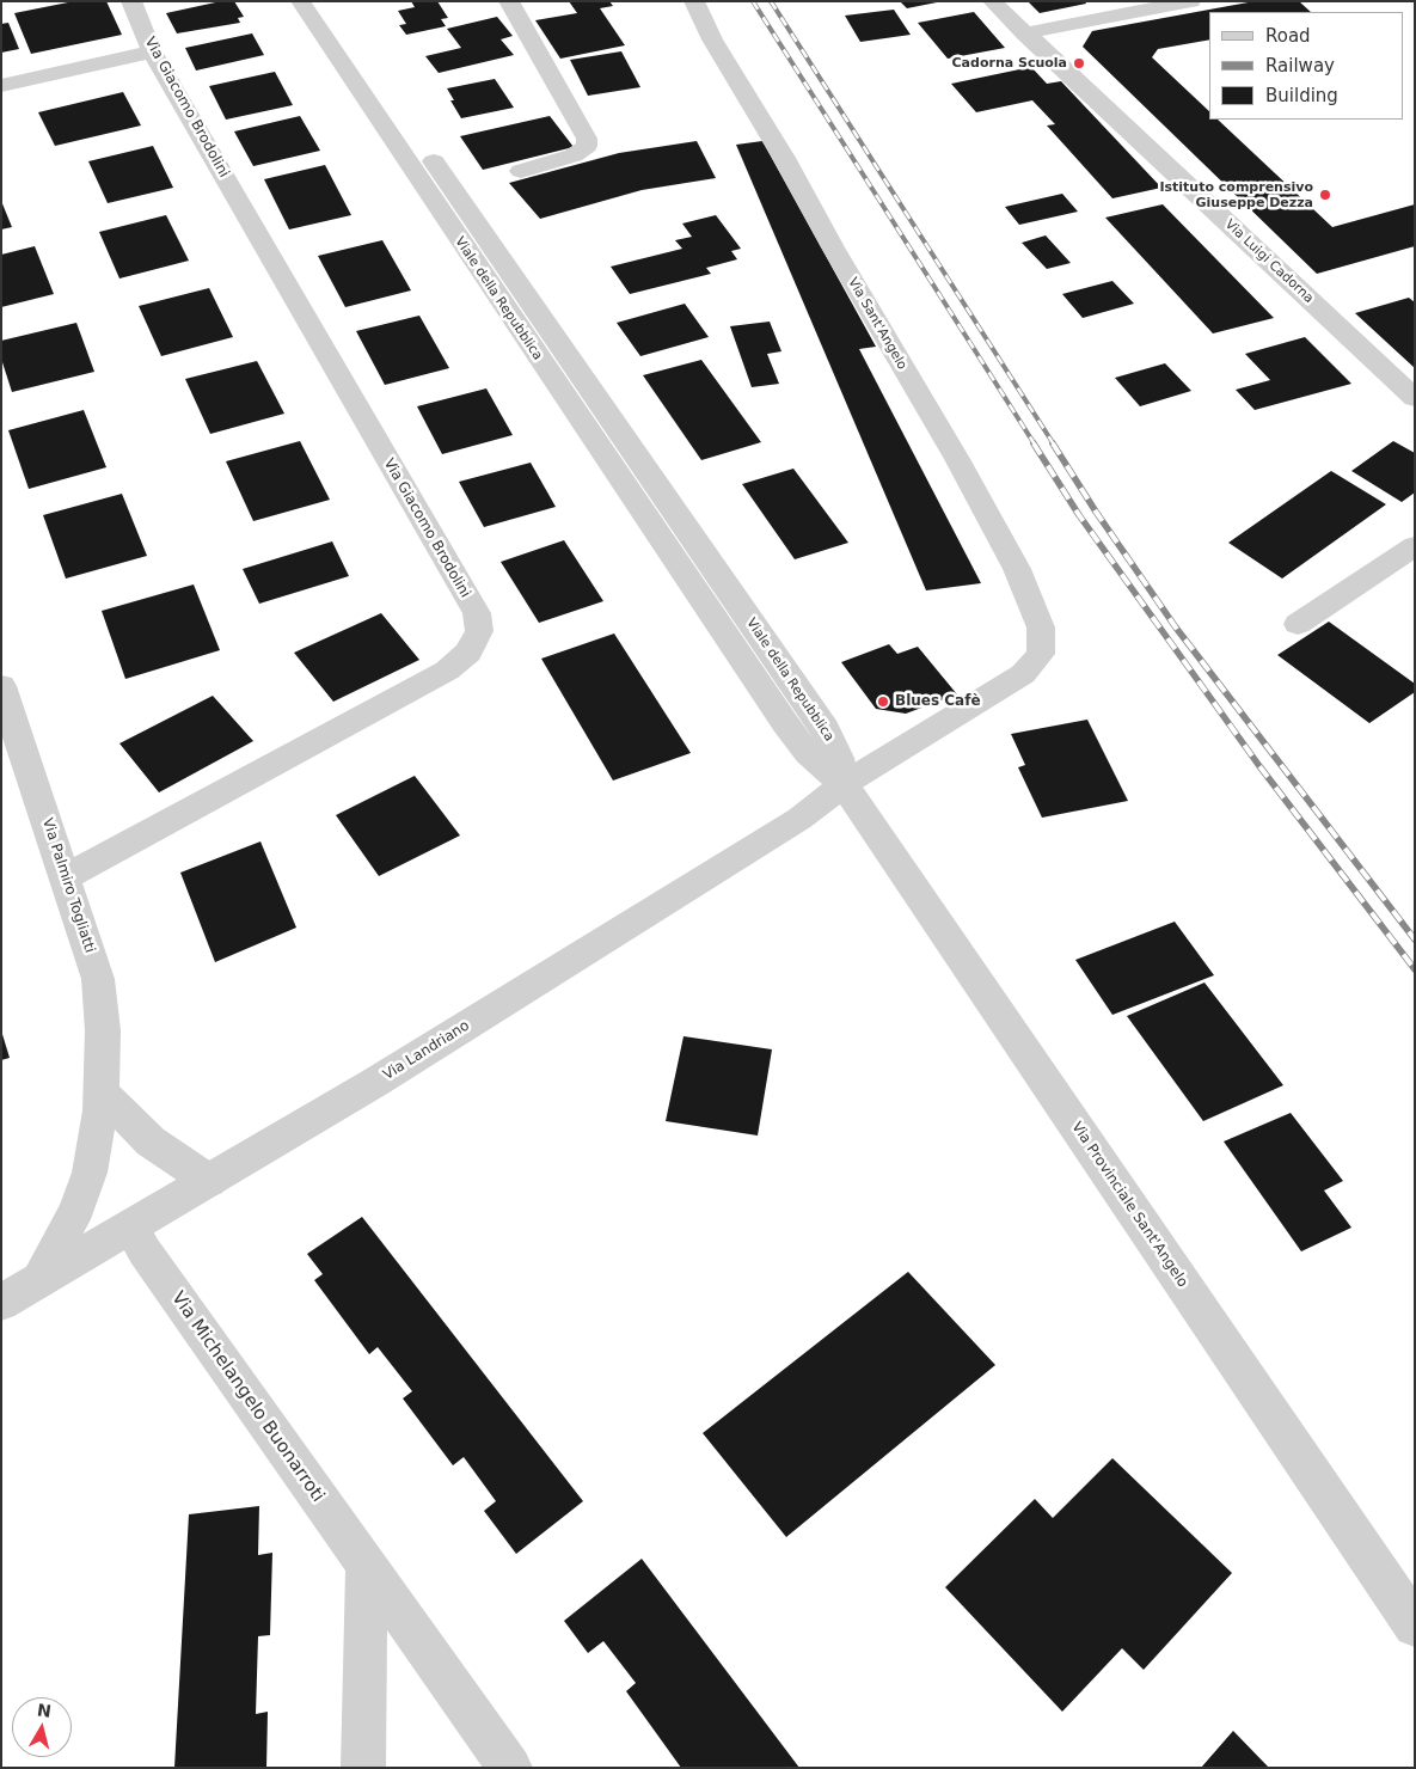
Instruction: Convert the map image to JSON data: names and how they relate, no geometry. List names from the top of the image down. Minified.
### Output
{"streets":{"street":["Via Giacomo Brodolini","Via Luigi Cadorna","Viale della Repubblica","Via Sant'Angelo","Via Palmiro Togliatti","Via Landriano","Via Provinciale Sant'Angelo","Via Michelangelo Buonarroti"]},"crossings":[["Via Giacomo Brodolini","Via Palmiro Togliatti"],["Viale della Repubblica","Via Landriano"],["Viale della Repubblica","Via Provinciale Sant'Angelo"],["Via Sant'Angelo","Via Landriano"],["Via Palmiro Togliatti","Via Landriano"],["Via Landriano","Via Provinciale Sant'Angelo"],["Via Landriano","Via Michelangelo Buonarroti"]],"places":["Cadorna Scuola","Istituto comprensivo Giuseppe Dezza","Blues Cafè"],"legend":["Road","Railway","Building"],"north":"top"}
